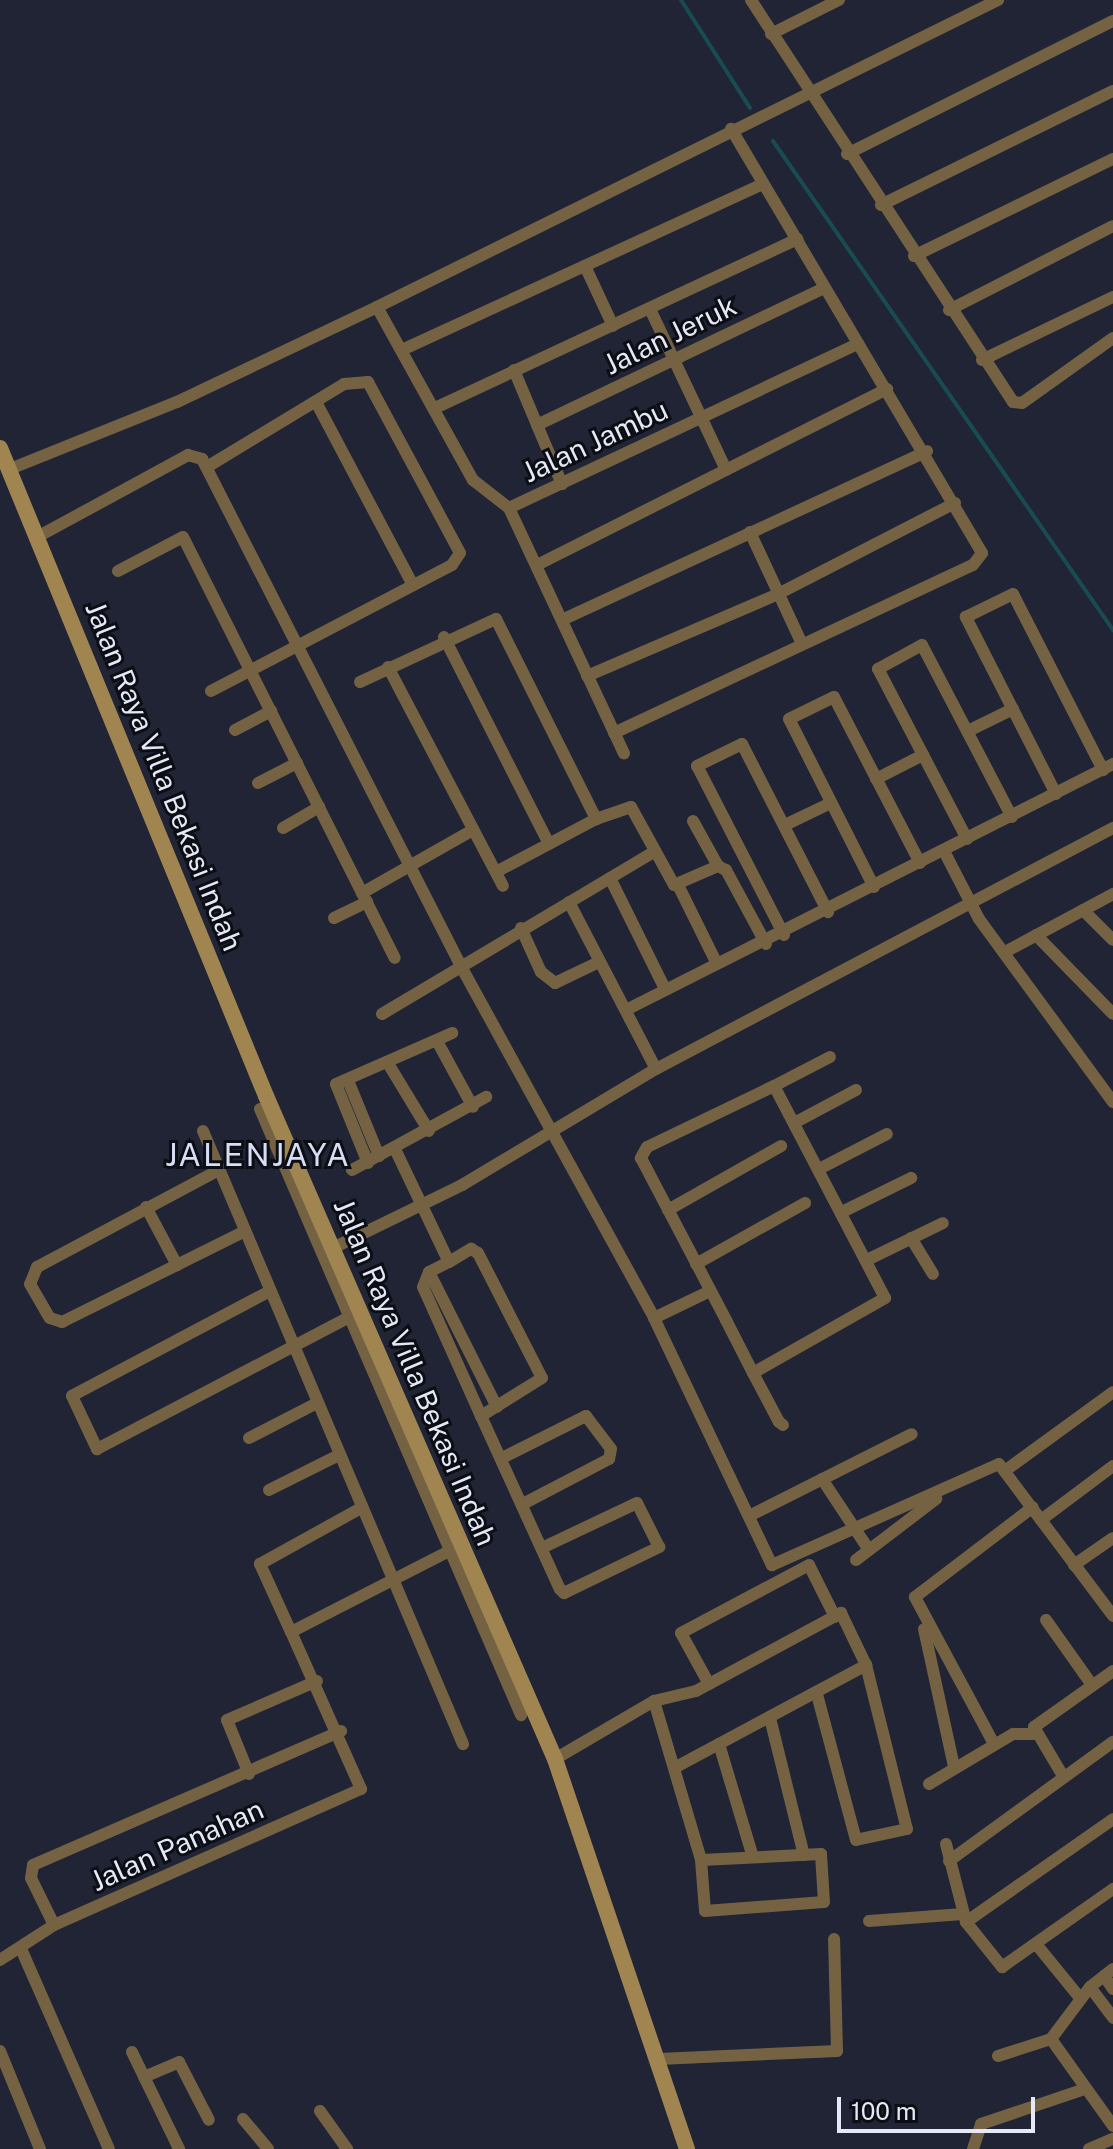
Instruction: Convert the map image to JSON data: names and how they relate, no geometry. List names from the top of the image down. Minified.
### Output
{"streets":{"main road":["Jalan Raya Villa Bekasi Indah"],"street":["Jalan Jeruk","Jalan Jambu","Jalan Panahan"]},"districts":["JALENJAYA"],"scale_bar":"100 m"}
